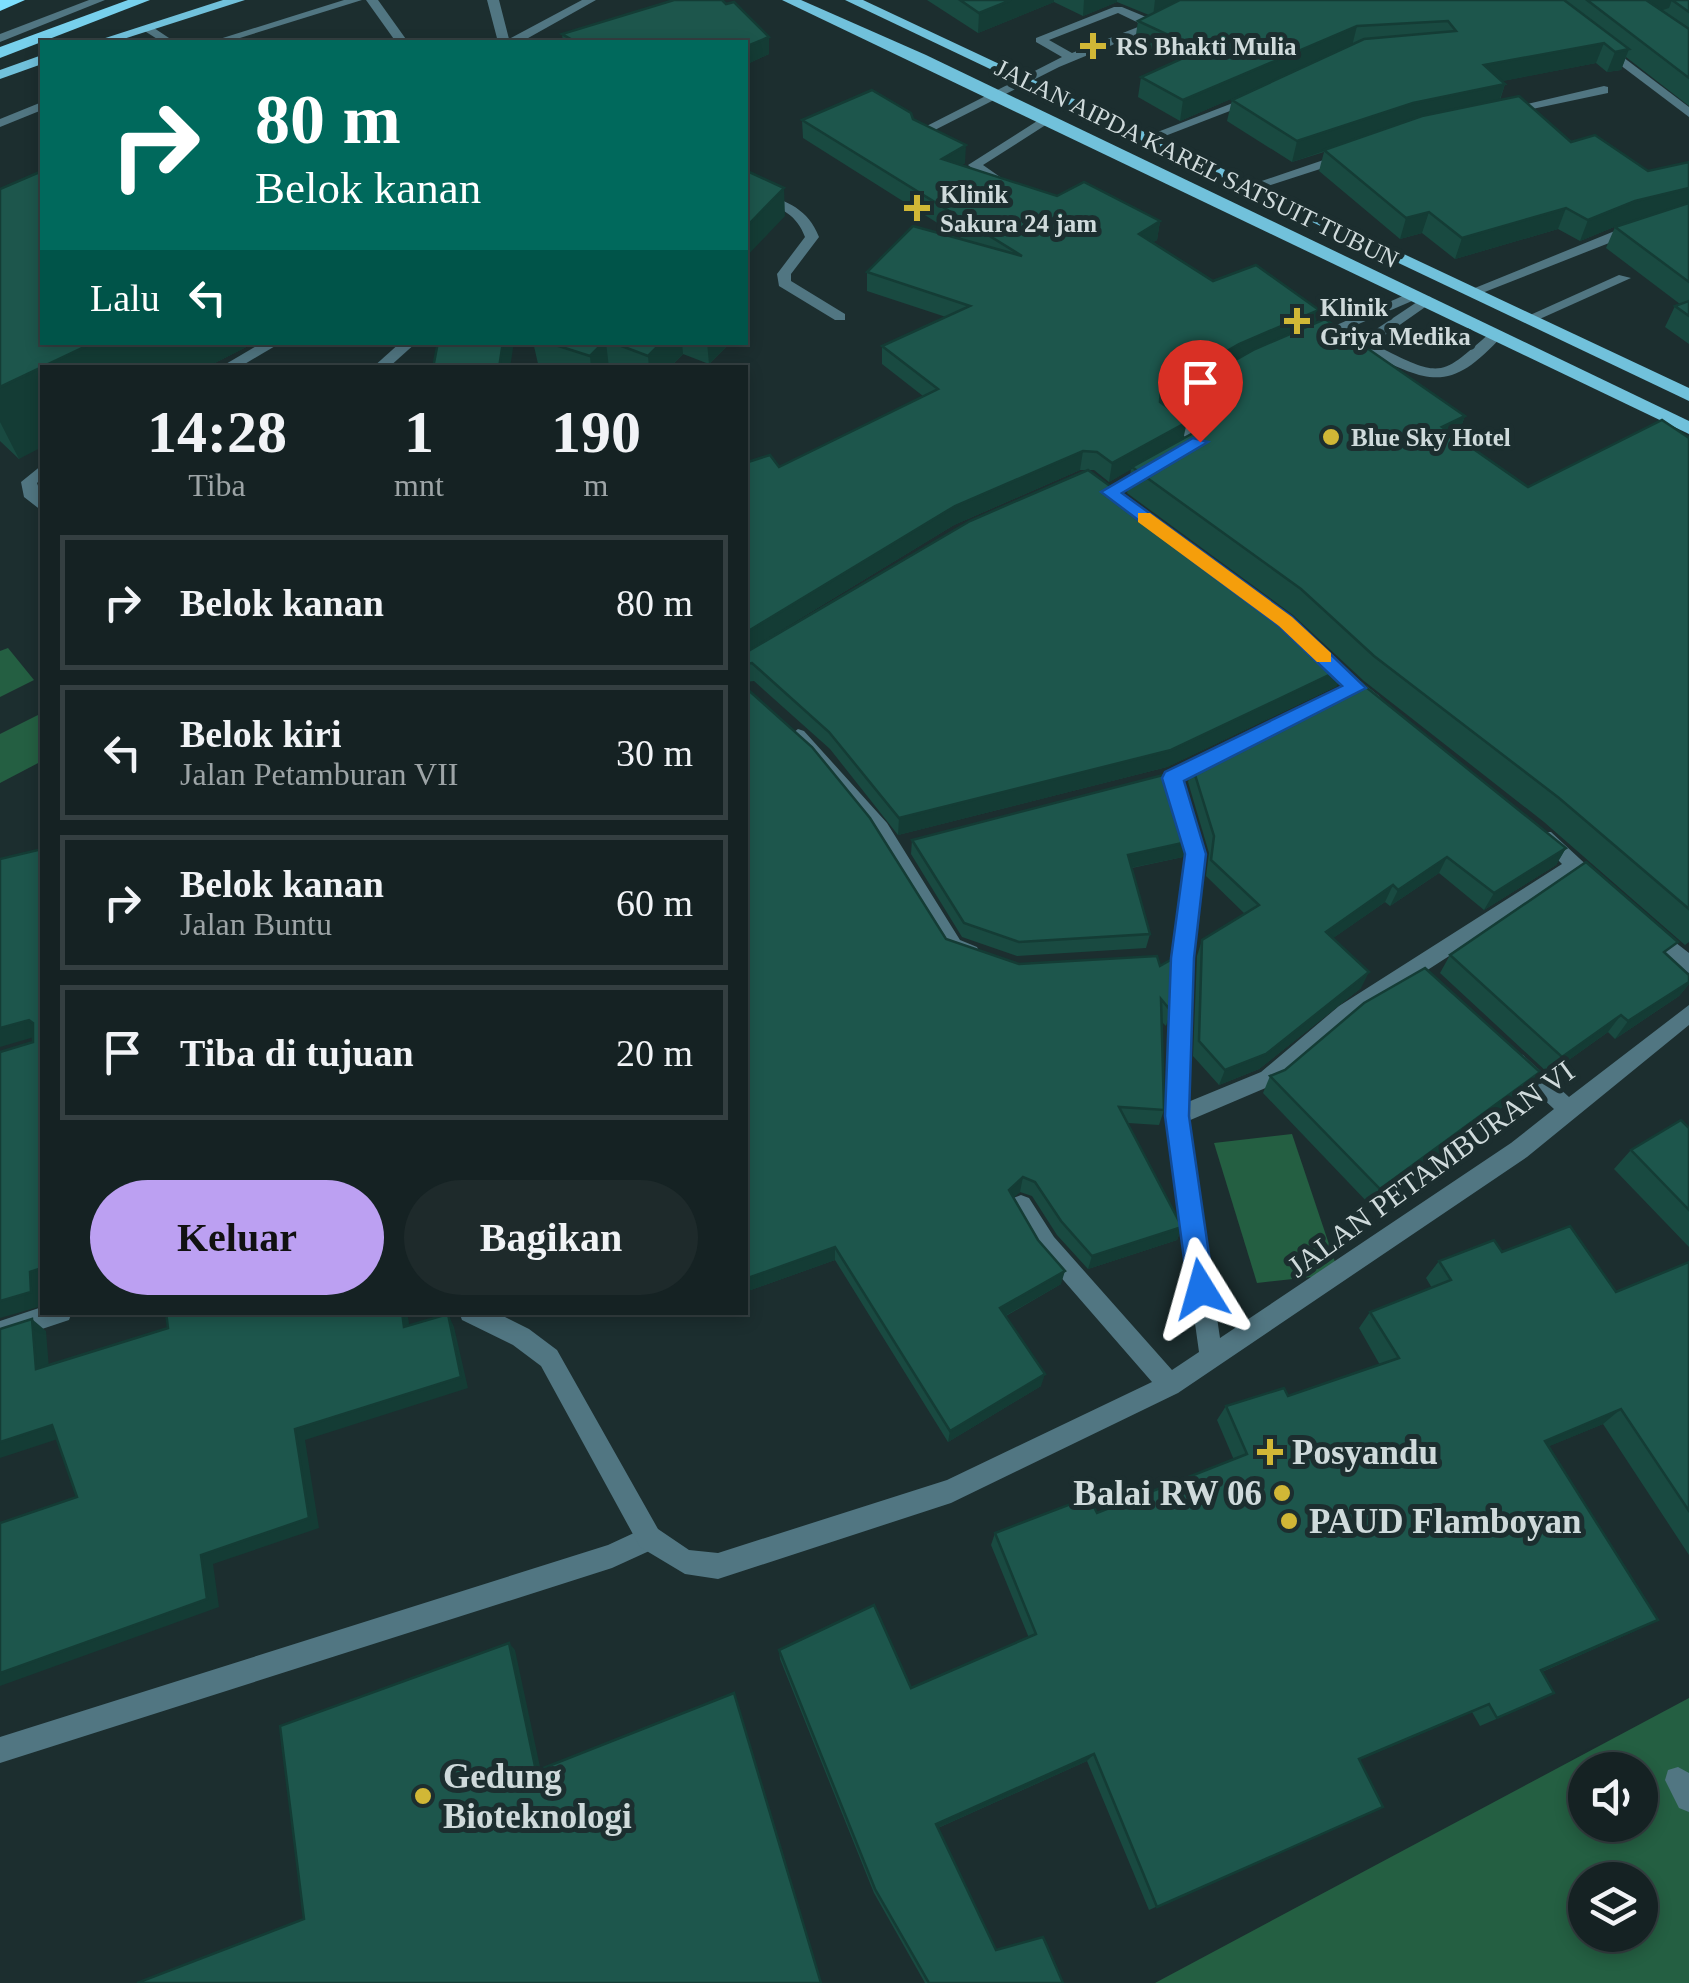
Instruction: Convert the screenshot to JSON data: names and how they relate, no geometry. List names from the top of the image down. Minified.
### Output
{"streets":{"main road":["JALAN AIPDA KAREL SATSUIT TUBUN"],"street":["JALAN PETAMBURAN VI"]},"places":{"health":["RS Bhakti Mulia","Klinik Sakura 24 jam","Klinik Griya Medika","Posyandu"],"other":["Blue Sky Hotel","Balai RW 06","PAUD Flamboyan","Gedung Bioteknologi"]},"page":{"turn":["80 m","Belok kanan"],"then":"Lalu","eta":["14:28","Tiba","1","mnt","190","m"],"list":[{"name":"Belok kanan","value":"80 m"},{"name":"Belok kiri","note":"Jalan Petamburan VII","value":"30 m"},{"name":"Belok kanan","note":"Jalan Buntu","value":"60 m"},{"name":"Tiba di tujuan","value":"20 m"}],"buttons":["Keluar","Bagikan"]}}
